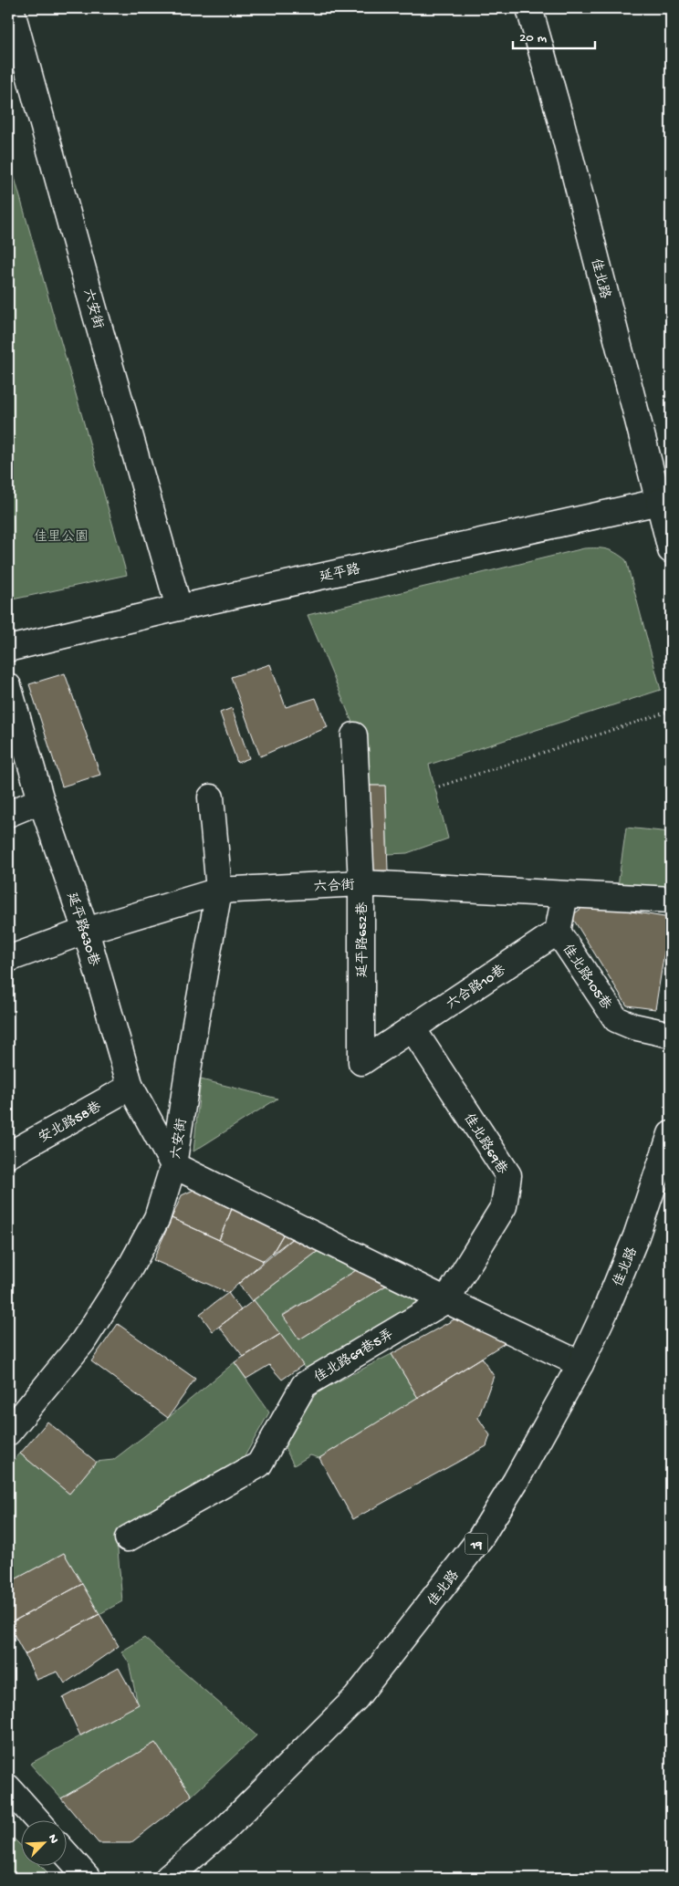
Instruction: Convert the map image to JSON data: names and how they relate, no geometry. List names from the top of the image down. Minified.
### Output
{"streets":{"street":["佳北路","六安街","延平路","六合街","延平路630巷","延平路652巷","佳北路105巷","六合路10巷","安北路58巷","佳北路69巷","佳北路69巷5弄","19"]},"crossings":[["佳北路","延平路"],["六安街","延平路"],["六安街","六合街"],["六安街","延平路630巷"],["六合街","延平路630巷"],["六合街","延平路652巷"],["延平路630巷","安北路58巷"],["延平路652巷","六合路10巷"],["佳北路105巷","六合路10巷"],["佳北路69巷","佳北路69巷5弄"]],"parks":["佳里公園"],"scale_bar":"20 m","north":"top right"}
